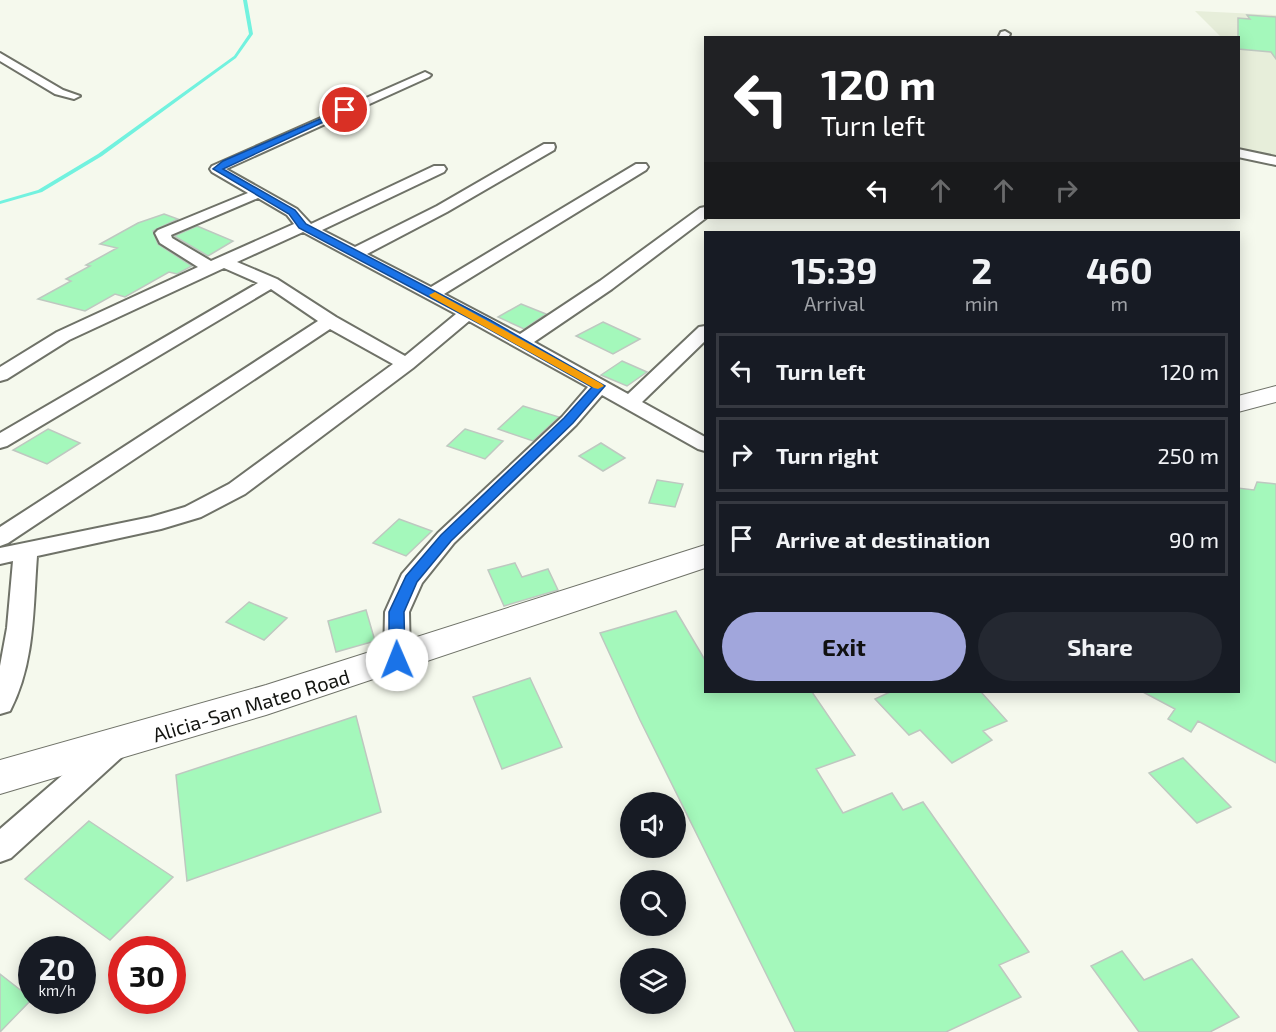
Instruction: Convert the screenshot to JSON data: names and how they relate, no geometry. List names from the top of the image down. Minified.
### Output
{"streets":{"main road":["Alicia-San Mateo Road"]},"page":{"turn":["120 m","Turn left"],"eta":["15:39","Arrival","2","min","460","m"],"list":[{"name":"Turn left","value":"120 m"},{"name":"Turn right","value":"250 m"},{"name":"Arrive at destination","value":"90 m"}],"buttons":["Exit","Share"],"speed":"20 km/h","limit":"30"}}
